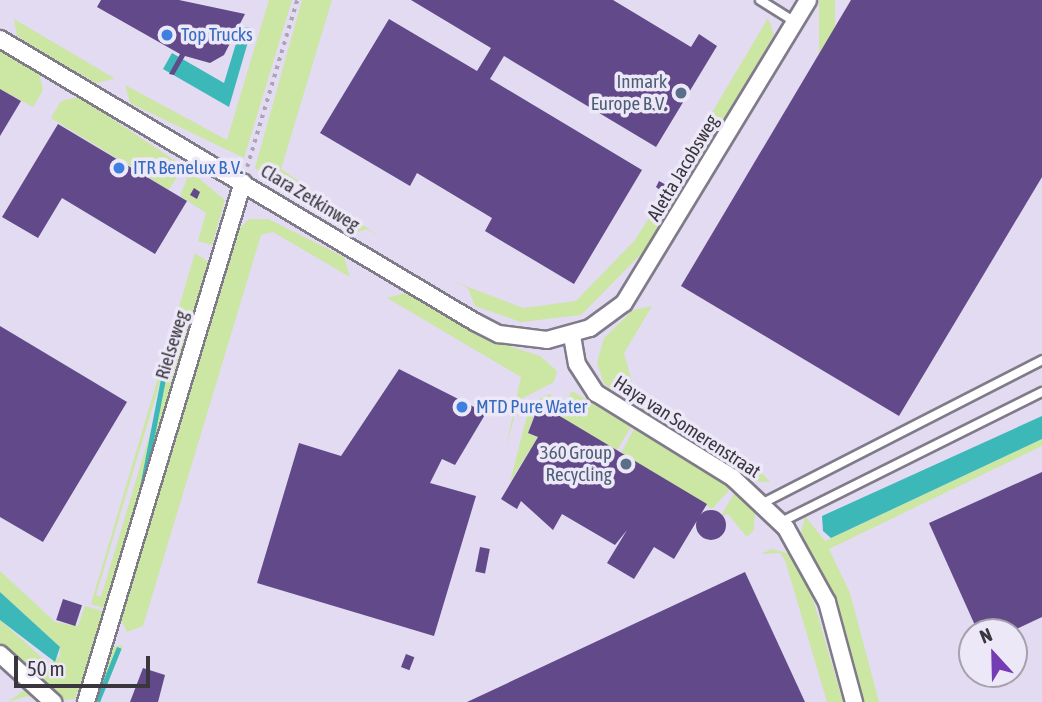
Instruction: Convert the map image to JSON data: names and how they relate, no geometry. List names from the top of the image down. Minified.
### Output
{"streets":{"street":["Aletta Jacobsweg","Clara Zetkinweg","Rielseweg","Haya van Somerenstraat"]},"crossings":[["Aletta Jacobsweg","Clara Zetkinweg"],["Aletta Jacobsweg","Haya van Somerenstraat"],["Clara Zetkinweg","Rielseweg"],["Clara Zetkinweg","Haya van Somerenstraat"]],"places":["Top Trucks","Inmark Europe B.V.","ITR Benelux B.V.","MTD Pure Water","360 Group Recycling"],"scale_bar":"50 m","north":"top"}
